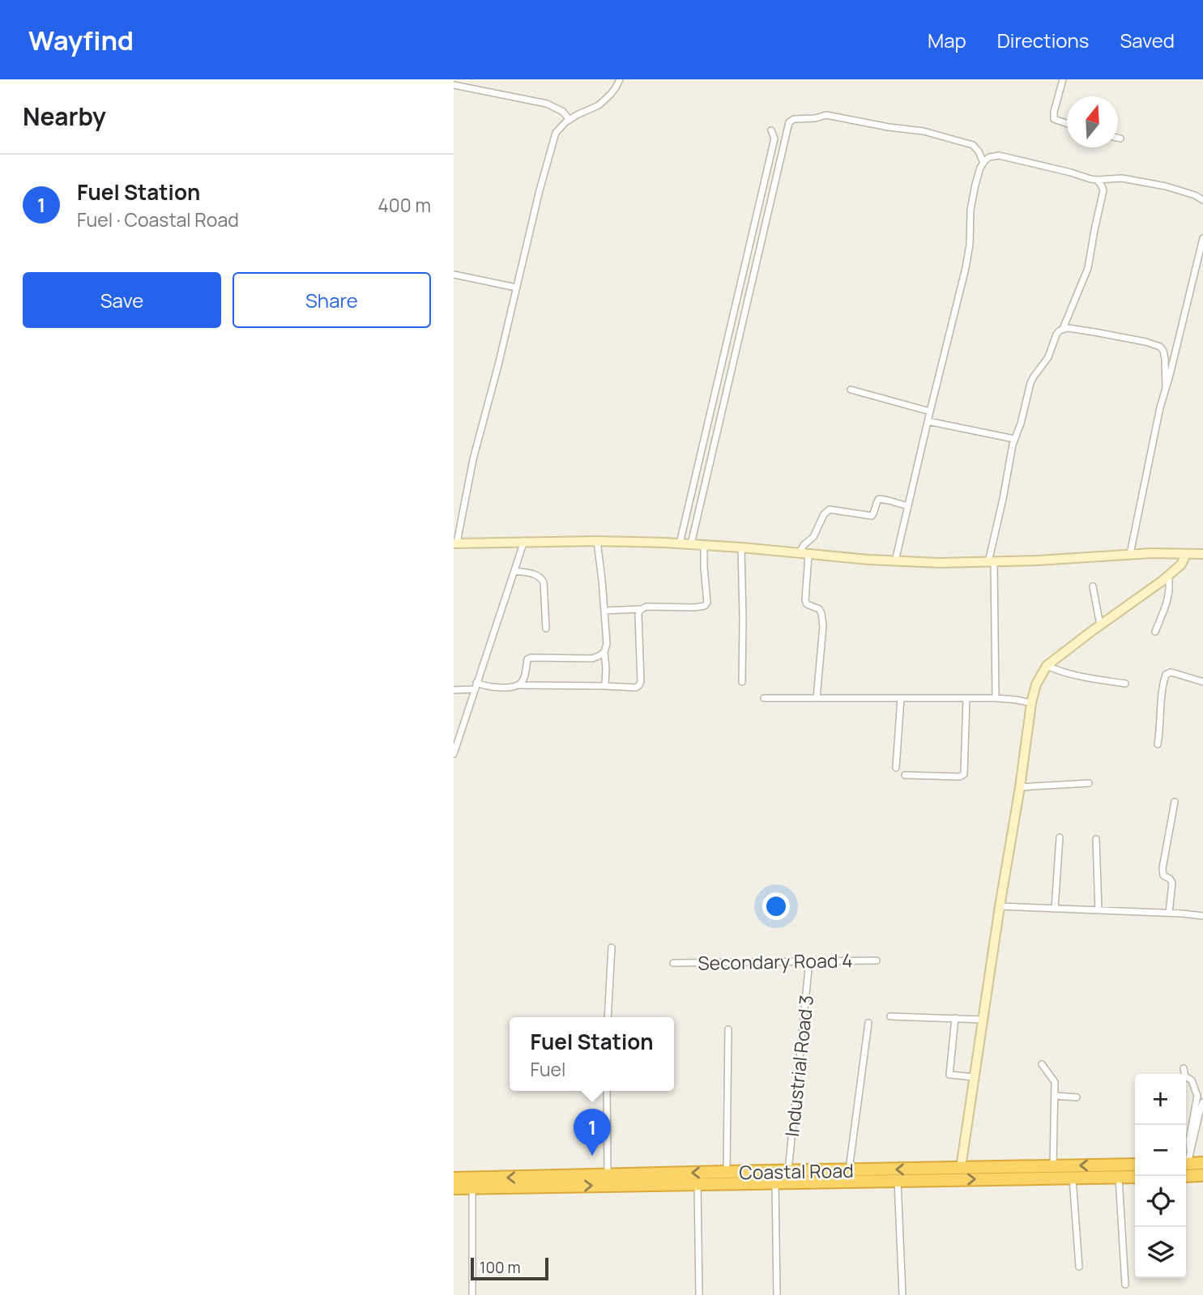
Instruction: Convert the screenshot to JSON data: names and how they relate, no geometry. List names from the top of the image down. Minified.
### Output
{"streets":{"highway":["Coastal Road"],"street":["Secondary Road 4","Industrial Road 3"]},"crossings":[["Secondary Road 4","Industrial Road 3"],["Industrial Road 3","Coastal Road"]],"scale_bar":"100 m","north":"top","page":{"header":"Wayfind","nav":["Map","Directions","Saved"],"heading":"Nearby","list":[{"mark":"1","name":"Fuel Station","note":"Fuel · Coastal Road","value":"400 m"}],"buttons":["Save","Share"],"popup":["Fuel Station","Fuel"],"map_buttons":["+","−"],"pins":"1","scale":"100 m"}}
